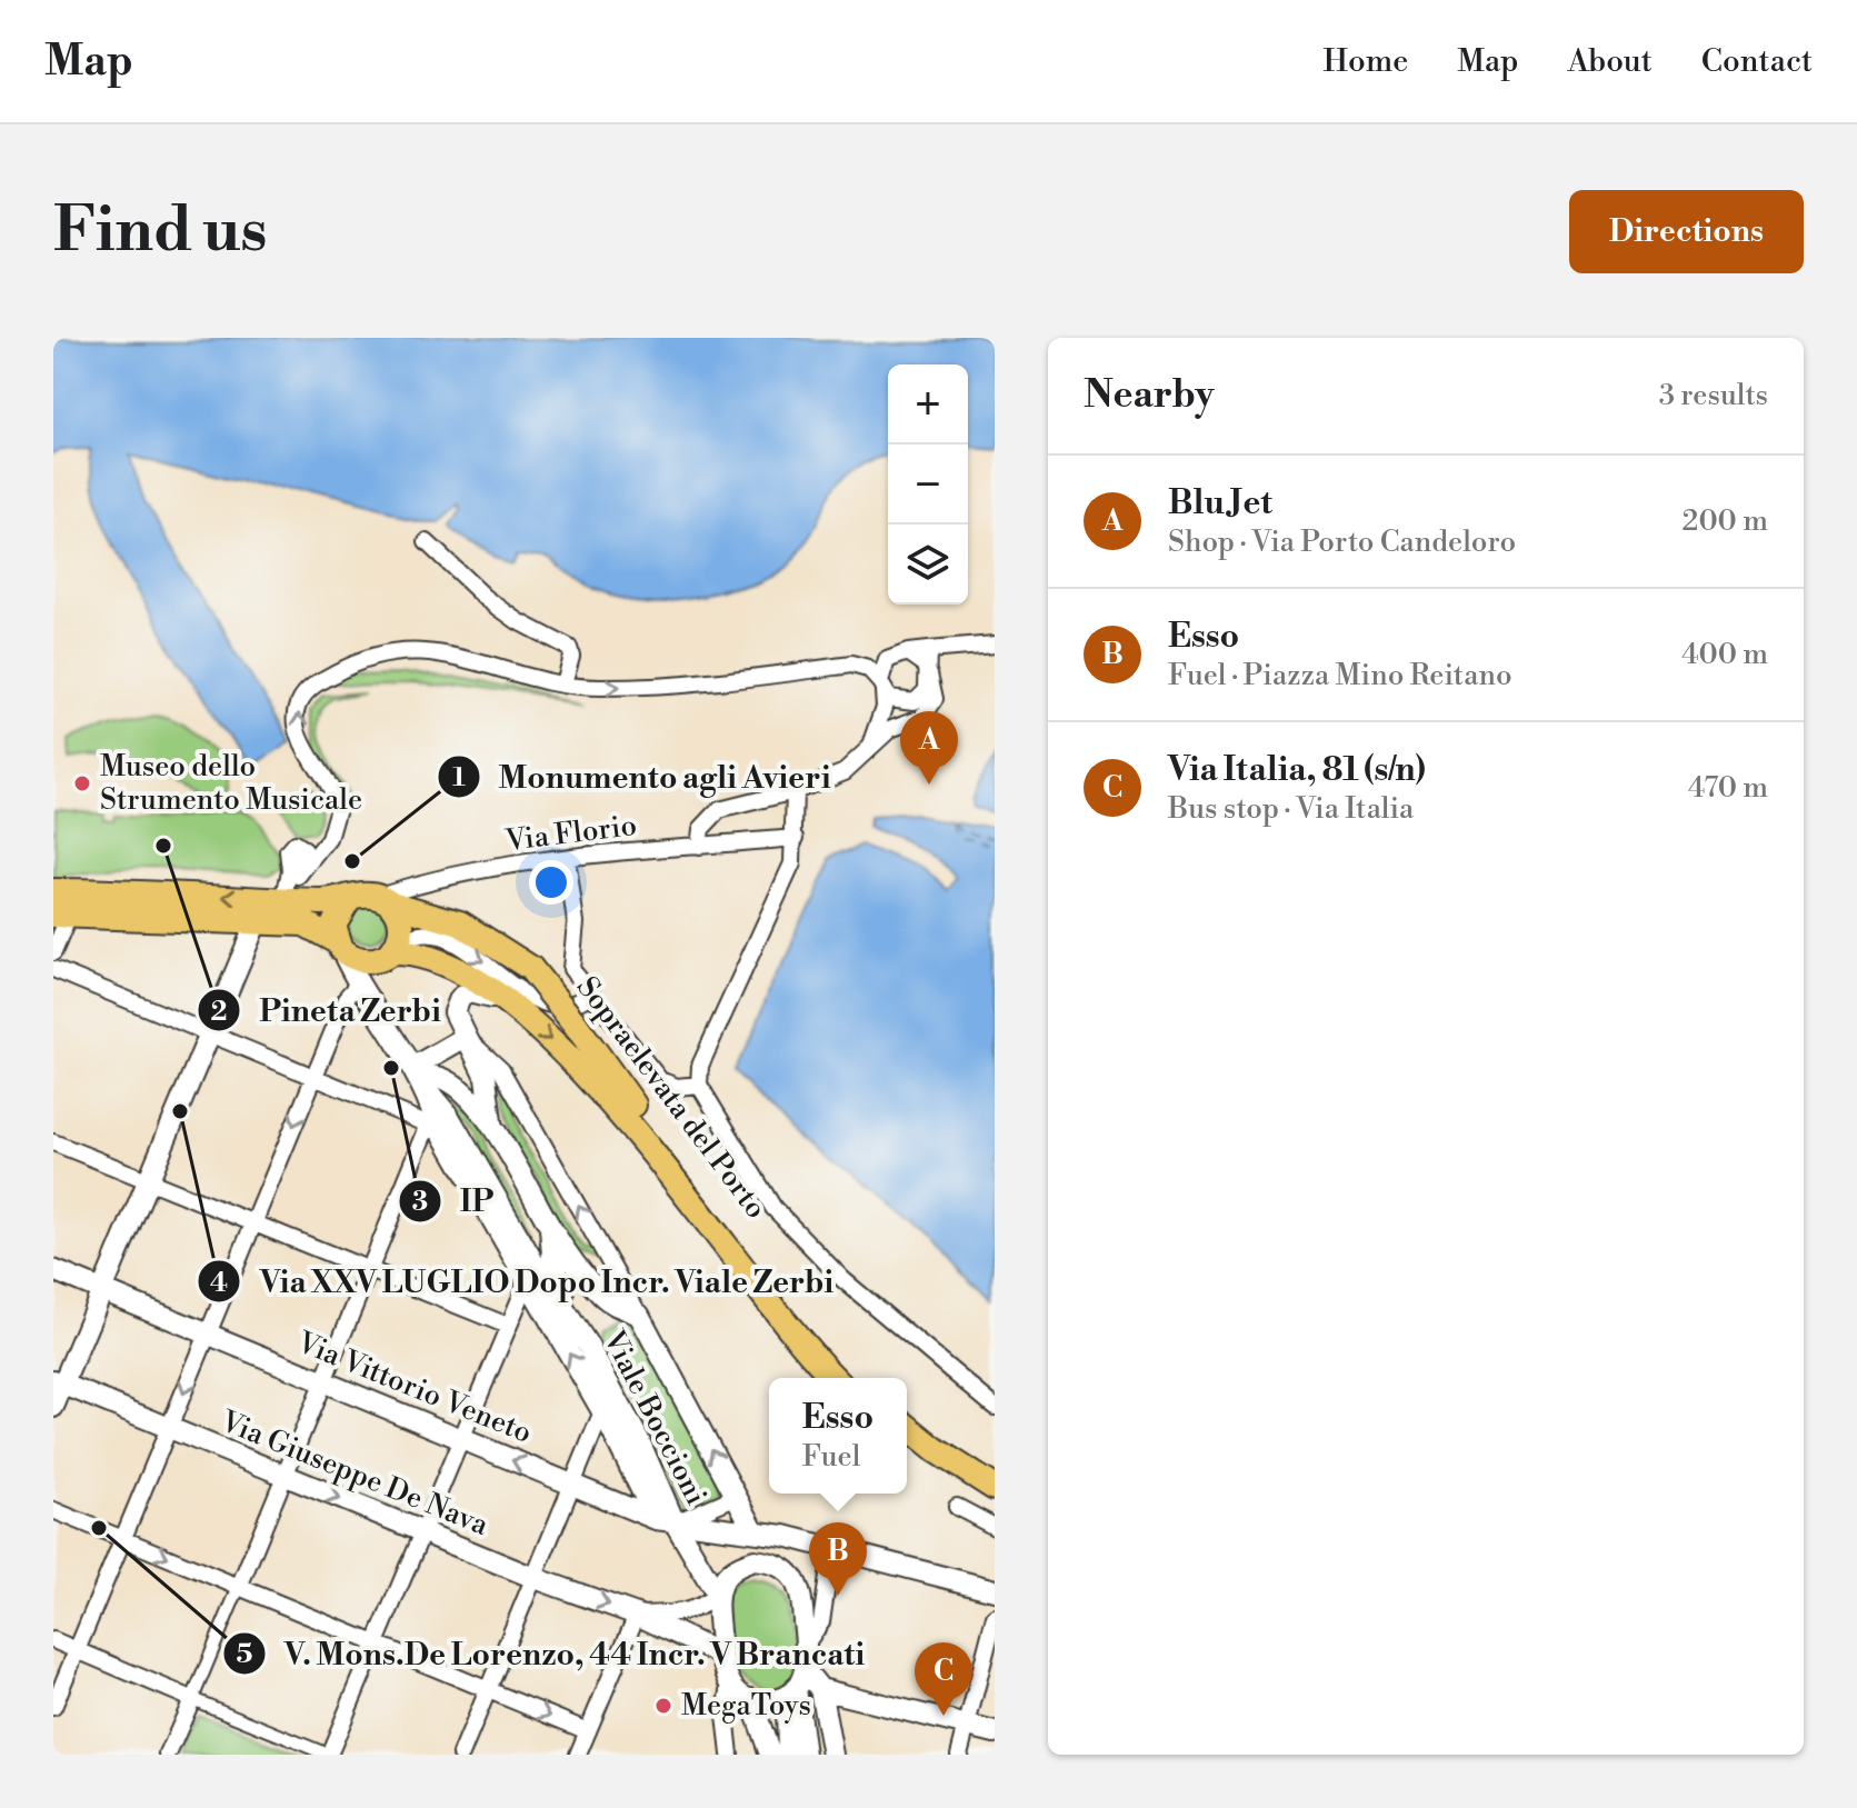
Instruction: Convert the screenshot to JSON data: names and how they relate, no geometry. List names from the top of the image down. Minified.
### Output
{"streets":{"main road":["Sopraelevata del Porto"],"street":["Via Florio","Via Vittorio Veneto","Viale Boccioni","Via Giuseppe De Nava"]},"crossings":[["Via Florio","Sopraelevata del Porto"],["Via Florio","Viale Boccioni"],["Sopraelevata del Porto","Viale Boccioni"],["Via Vittorio Veneto","Viale Boccioni"],["Viale Boccioni","Via Giuseppe De Nava"]],"places":["Museo dello Strumento Musicale","Pineta Zerbi","Monumento agli Avieri","IP","Via XXV LUGLIO Dopo Incr. Viale Zerbi","V. Mons.De Lorenzo, 44 Incr. V Brancati","MegaToys"],"page":{"header":"Map","nav":["Home","Map","About","Contact"],"buttons":"Directions","title":"Find us","heading":["Nearby","3 results"],"map_buttons":["+","−"],"list":[{"mark":"A","name":"Blu Jet","note":"Shop · Via Porto Candeloro","value":"200 m"},{"mark":"B","name":"Esso","note":"Fuel · Piazza Mino Reitano","value":"400 m"},{"mark":"C","name":"Via Italia, 81 (s/n)","note":"Bus stop · Via Italia","value":"470 m"}],"pins":["A","B","C"],"popup":["Esso","Fuel"]}}
